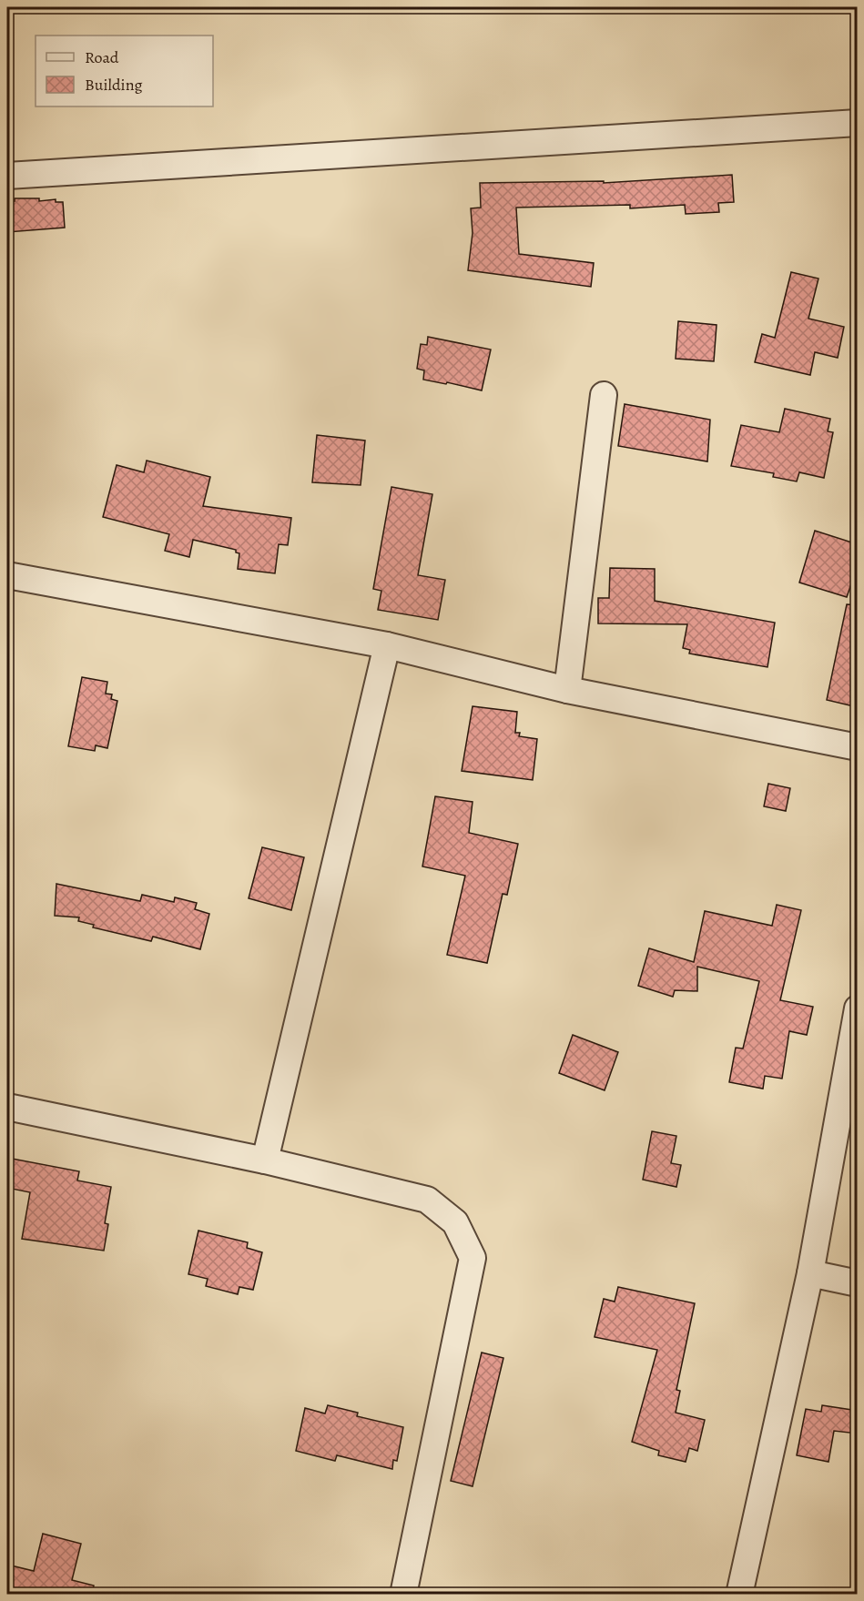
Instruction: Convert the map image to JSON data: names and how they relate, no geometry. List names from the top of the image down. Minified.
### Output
{"legend":["Road","Building"]}
